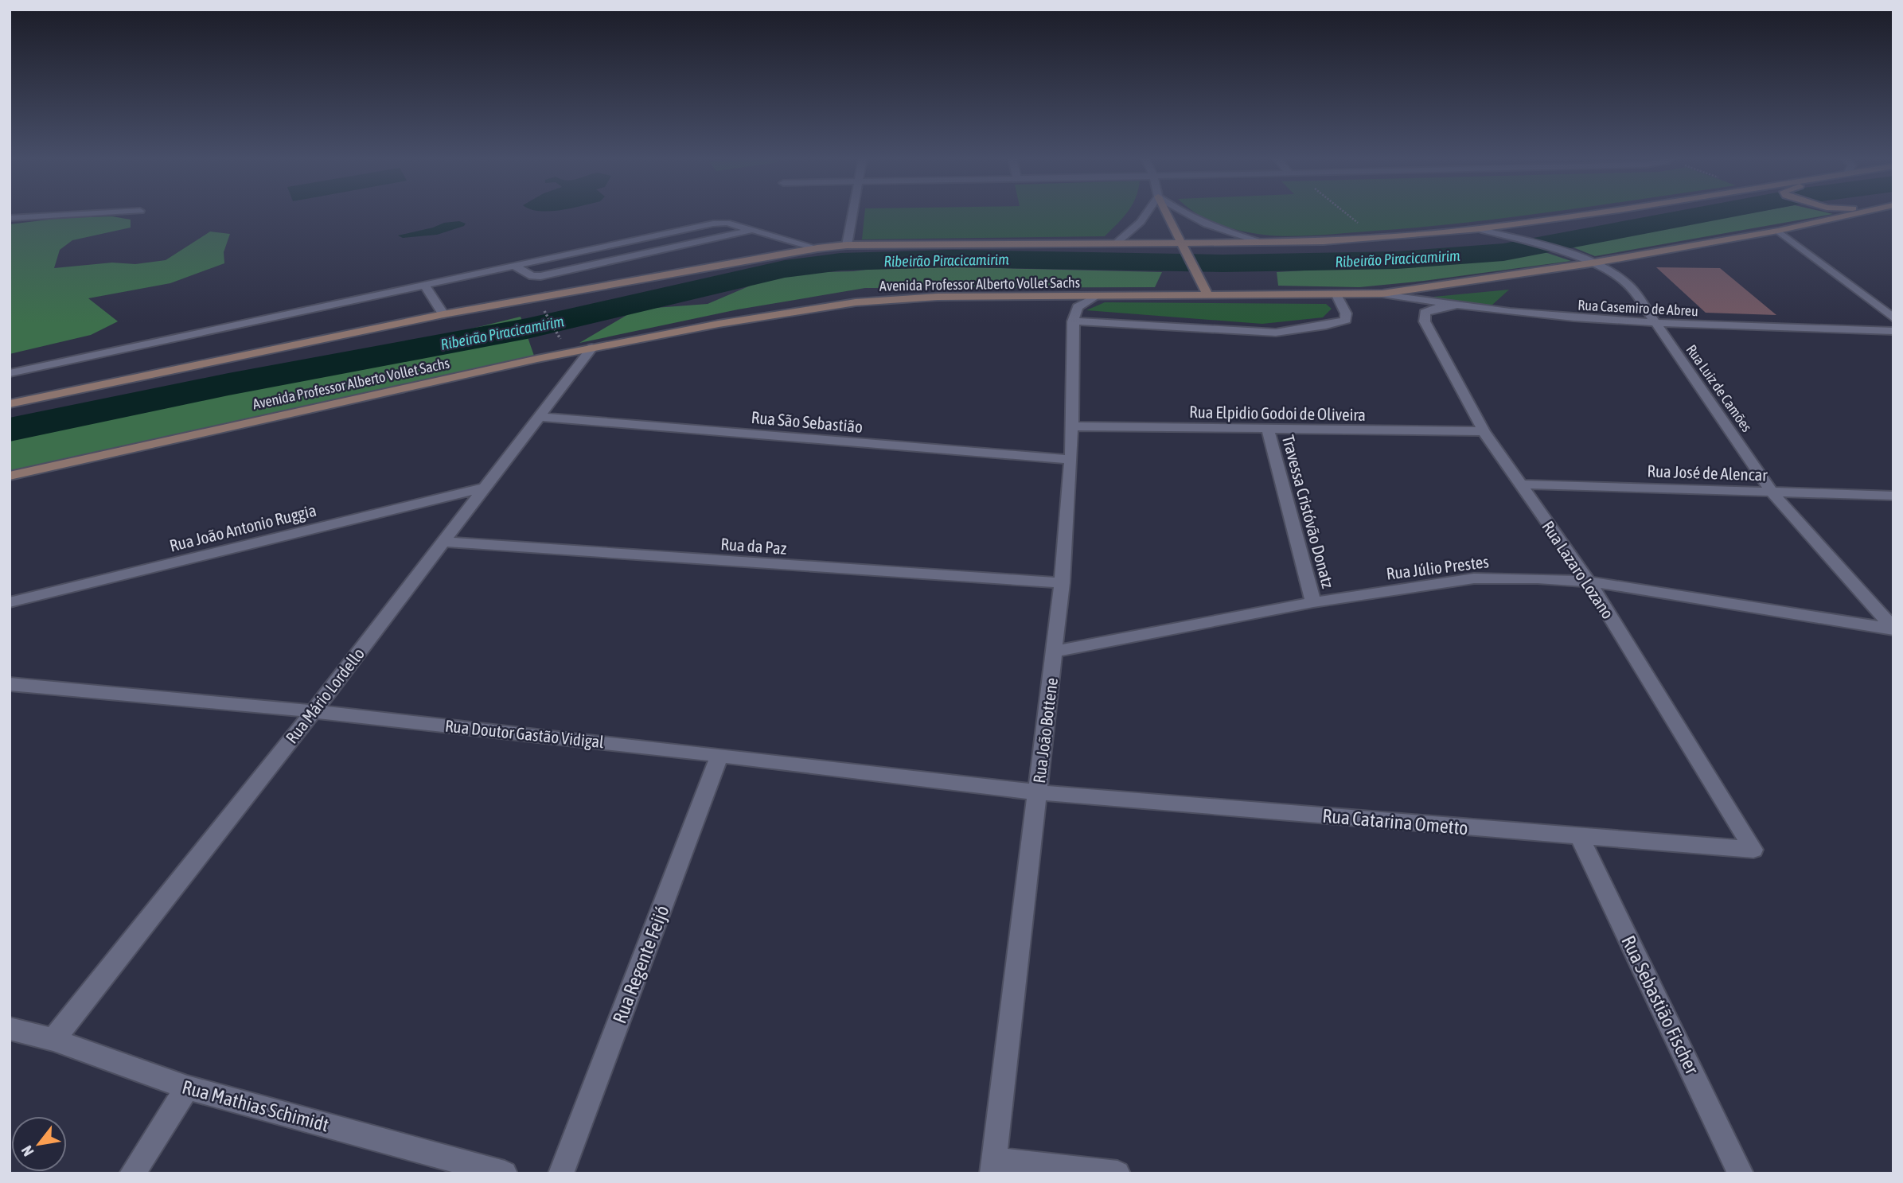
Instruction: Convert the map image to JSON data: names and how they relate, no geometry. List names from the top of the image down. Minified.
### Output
{"streets":{"main road":["Avenida Professor Alberto Vollet Sachs"],"street":["Rua Casemiro de Abreu","Rua Luiz de Camões","Rua Elpidio Godoi de Oliveira","Rua São Sebastião","Rua José de Alencar","Travessa Cristóvão Donatz","Rua João Antonio Ruggia","Rua da Paz","Rua Júlio Prestes","Rua Lazaro Lozano","Rua Mário Lordello","Rua João Bottene","Rua Doutor Gastão Vidigal","Rua Catarina Ometto","Rua Regente Feijó","Rua Sebastião Fischer","Rua Mathias Schimidt"]},"crossings":[["Avenida Professor Alberto Vollet Sachs","Rua Casemiro de Abreu"],["Avenida Professor Alberto Vollet Sachs","Rua Luiz de Camões"],["Avenida Professor Alberto Vollet Sachs","Rua Mário Lordello"],["Rua Casemiro de Abreu","Rua Luiz de Camões"],["Rua Casemiro de Abreu","Rua Lazaro Lozano"],["Rua Luiz de Camões","Rua José de Alencar"],["Rua Luiz de Camões","Rua Júlio Prestes"],["Rua Elpidio Godoi de Oliveira","Travessa Cristóvão Donatz"],["Rua Elpidio Godoi de Oliveira","Rua Lazaro Lozano"],["Rua Elpidio Godoi de Oliveira","Rua João Bottene"],["Rua São Sebastião","Rua Mário Lordello"],["Rua São Sebastião","Rua João Bottene"],["Rua José de Alencar","Rua Lazaro Lozano"],["Travessa Cristóvão Donatz","Rua Júlio Prestes"],["Rua João Antonio Ruggia","Rua Mário Lordello"],["Rua da Paz","Rua Mário Lordello"],["Rua da Paz","Rua João Bottene"],["Rua Júlio Prestes","Rua Lazaro Lozano"],["Rua Júlio Prestes","Rua João Bottene"],["Rua Lazaro Lozano","Rua Catarina Ometto"],["Rua Mário Lordello","Rua Doutor Gastão Vidigal"],["Rua Mário Lordello","Rua Mathias Schimidt"],["Rua João Bottene","Rua Doutor Gastão Vidigal"],["Rua João Bottene","Rua Catarina Ometto"],["Rua Doutor Gastão Vidigal","Rua Catarina Ometto"],["Rua Doutor Gastão Vidigal","Rua Regente Feijó"],["Rua Catarina Ometto","Rua Sebastião Fischer"]],"water":["Ribeirão Piracicamirim"],"north":"bottom left"}
